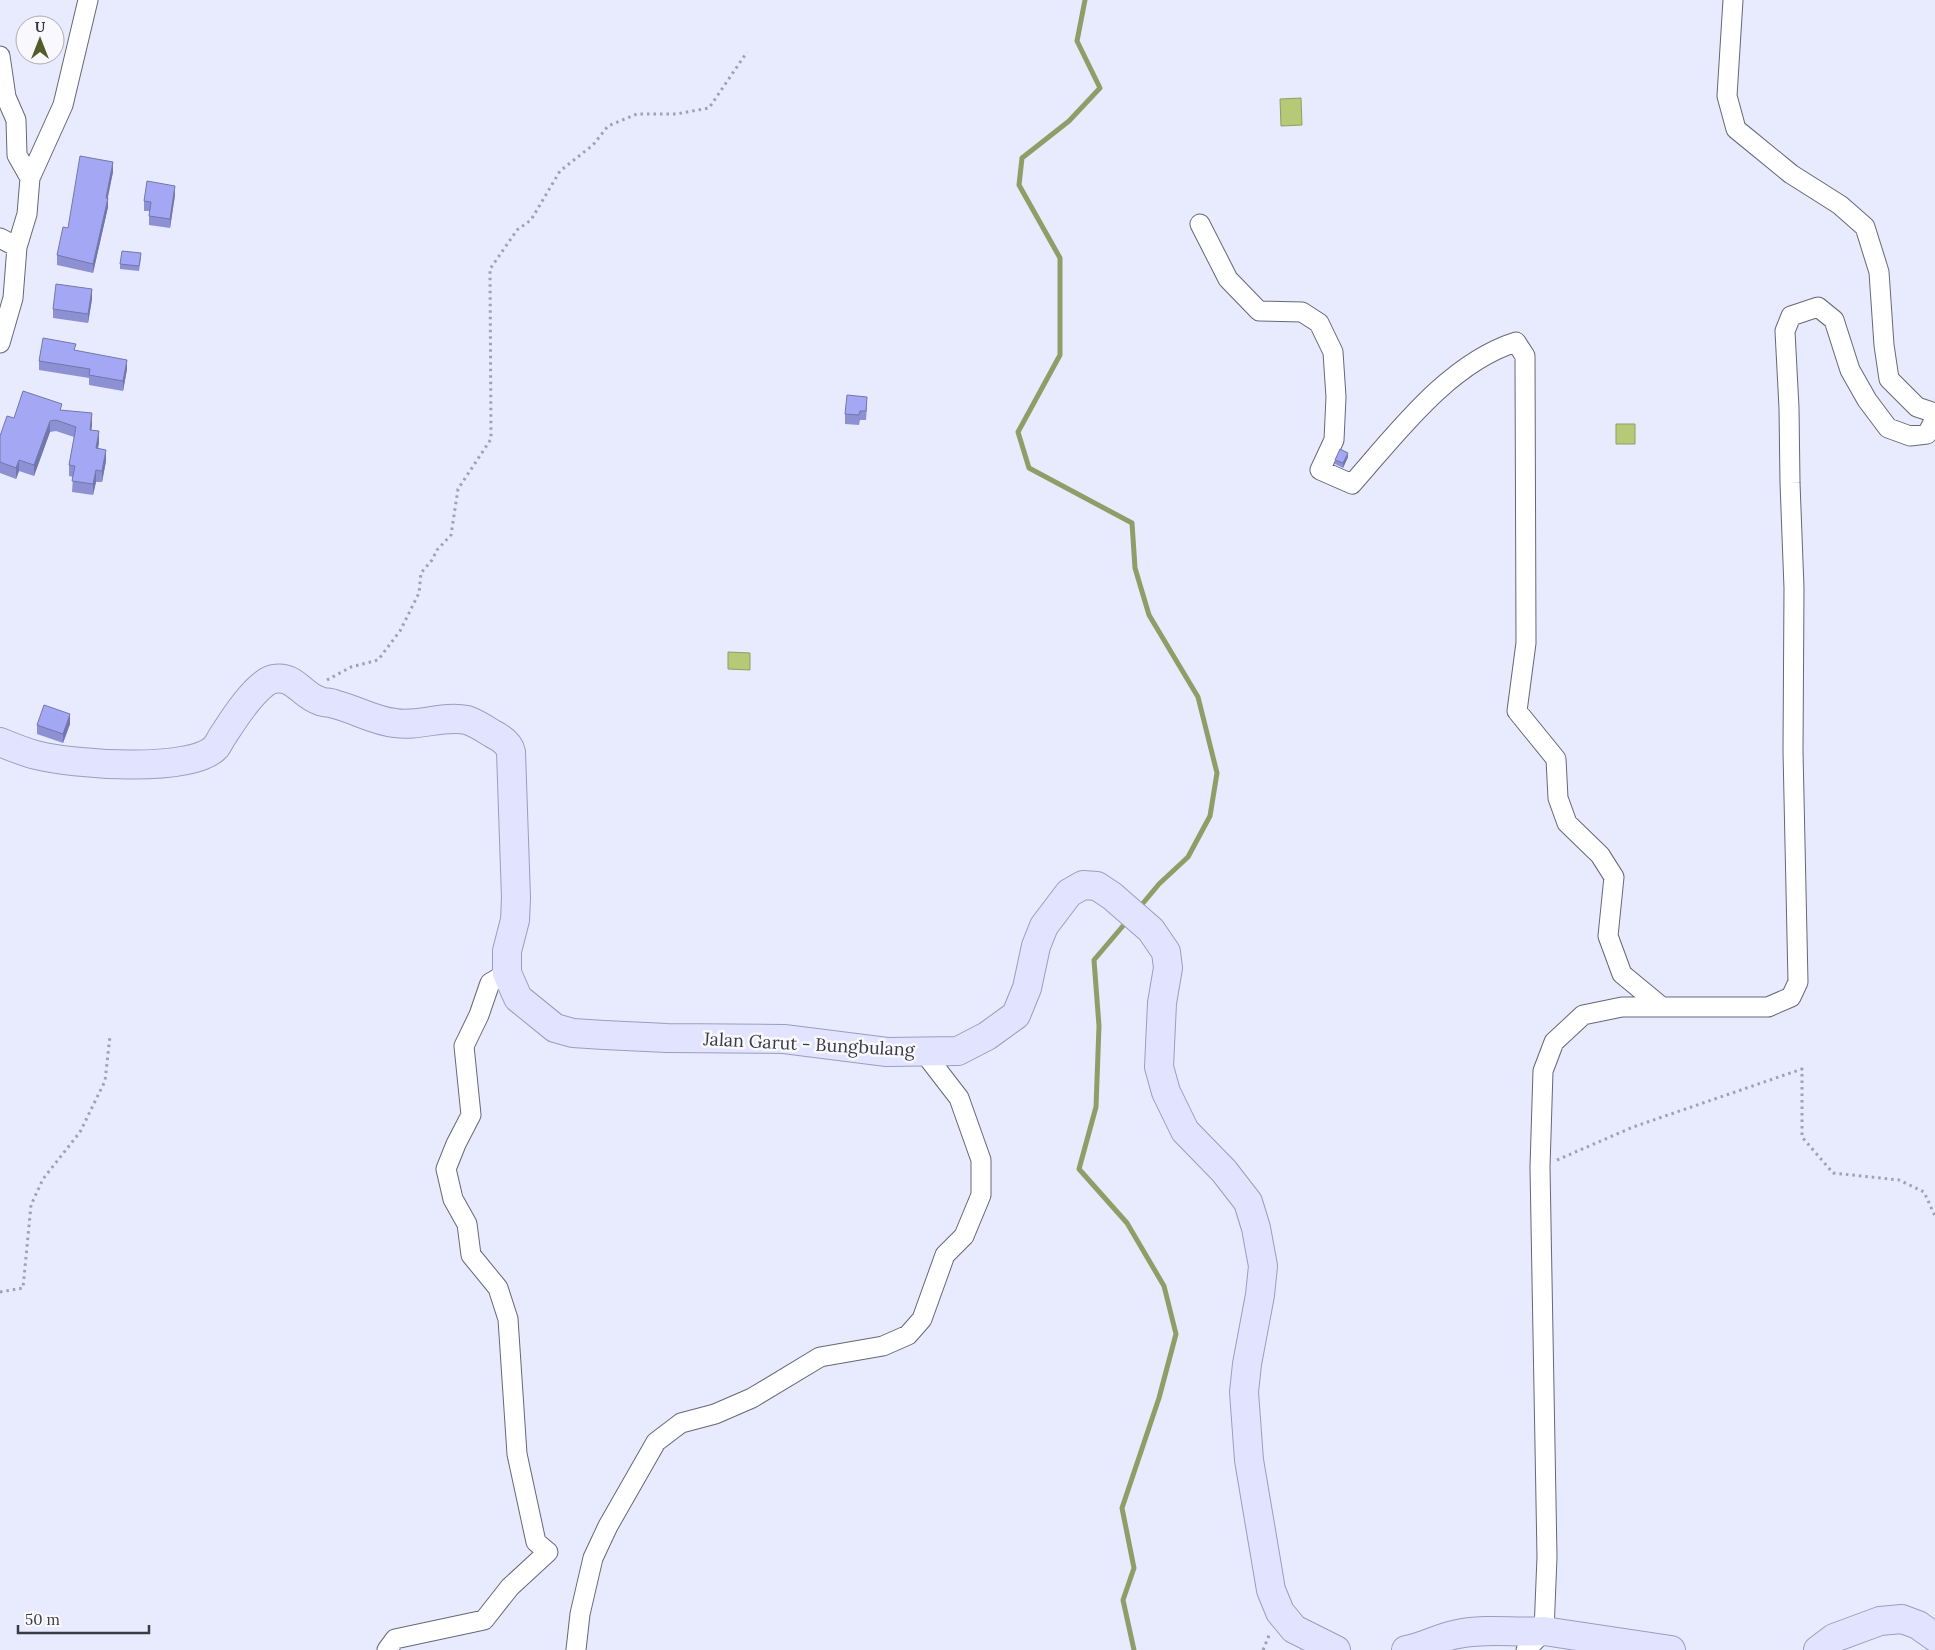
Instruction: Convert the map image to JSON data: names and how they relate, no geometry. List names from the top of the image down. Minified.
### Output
{"streets":{"main road":["Jalan Garut - Bungbulang"]},"scale_bar":"50 m","north":"top"}
